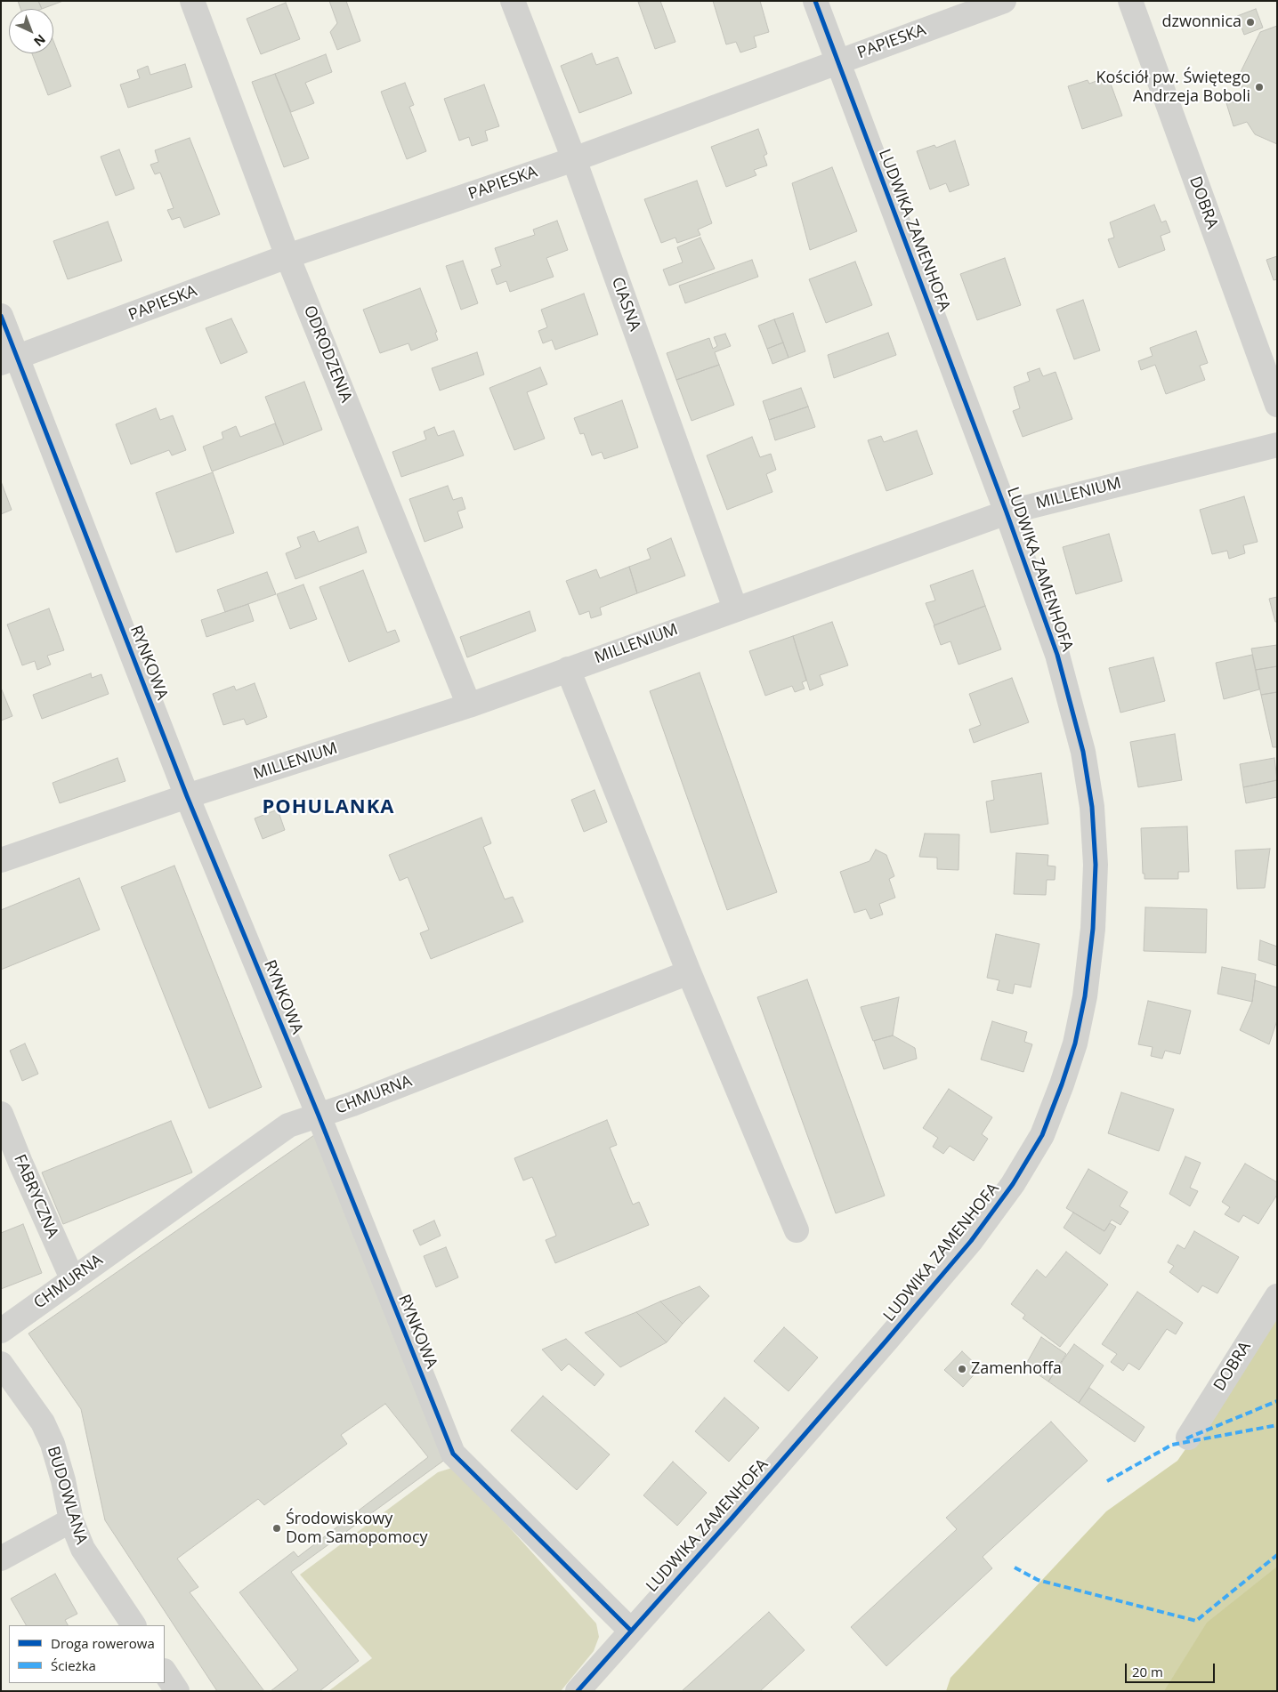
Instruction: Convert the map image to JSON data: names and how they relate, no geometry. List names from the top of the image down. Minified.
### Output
{"streets":{"street":["PAPIESKA","DOBRA","LUDWIKA ZAMENHOFA","CIASNA","ODRODZENIA","MILLENIUM","RYNKOWA","CHMURNA","FABRYCZNA","BUDOWLANA"]},"crossings":[["PAPIESKA","LUDWIKA ZAMENHOFA"],["PAPIESKA","CIASNA"],["PAPIESKA","ODRODZENIA"],["PAPIESKA","RYNKOWA"],["LUDWIKA ZAMENHOFA","MILLENIUM"],["LUDWIKA ZAMENHOFA","RYNKOWA"],["CIASNA","MILLENIUM"],["ODRODZENIA","MILLENIUM"],["MILLENIUM","RYNKOWA"],["RYNKOWA","CHMURNA"],["CHMURNA","FABRYCZNA"]],"districts":["POHULANKA"],"places":["dzwonnica","Kościół pw. Świętego Andrzeja Boboli","Zamenhoffa","Środowiskowy Dom Samopomocy"],"legend":["Droga rowerowa","Ścieżka"],"scale_bar":"20 m","north":"bottom right"}
